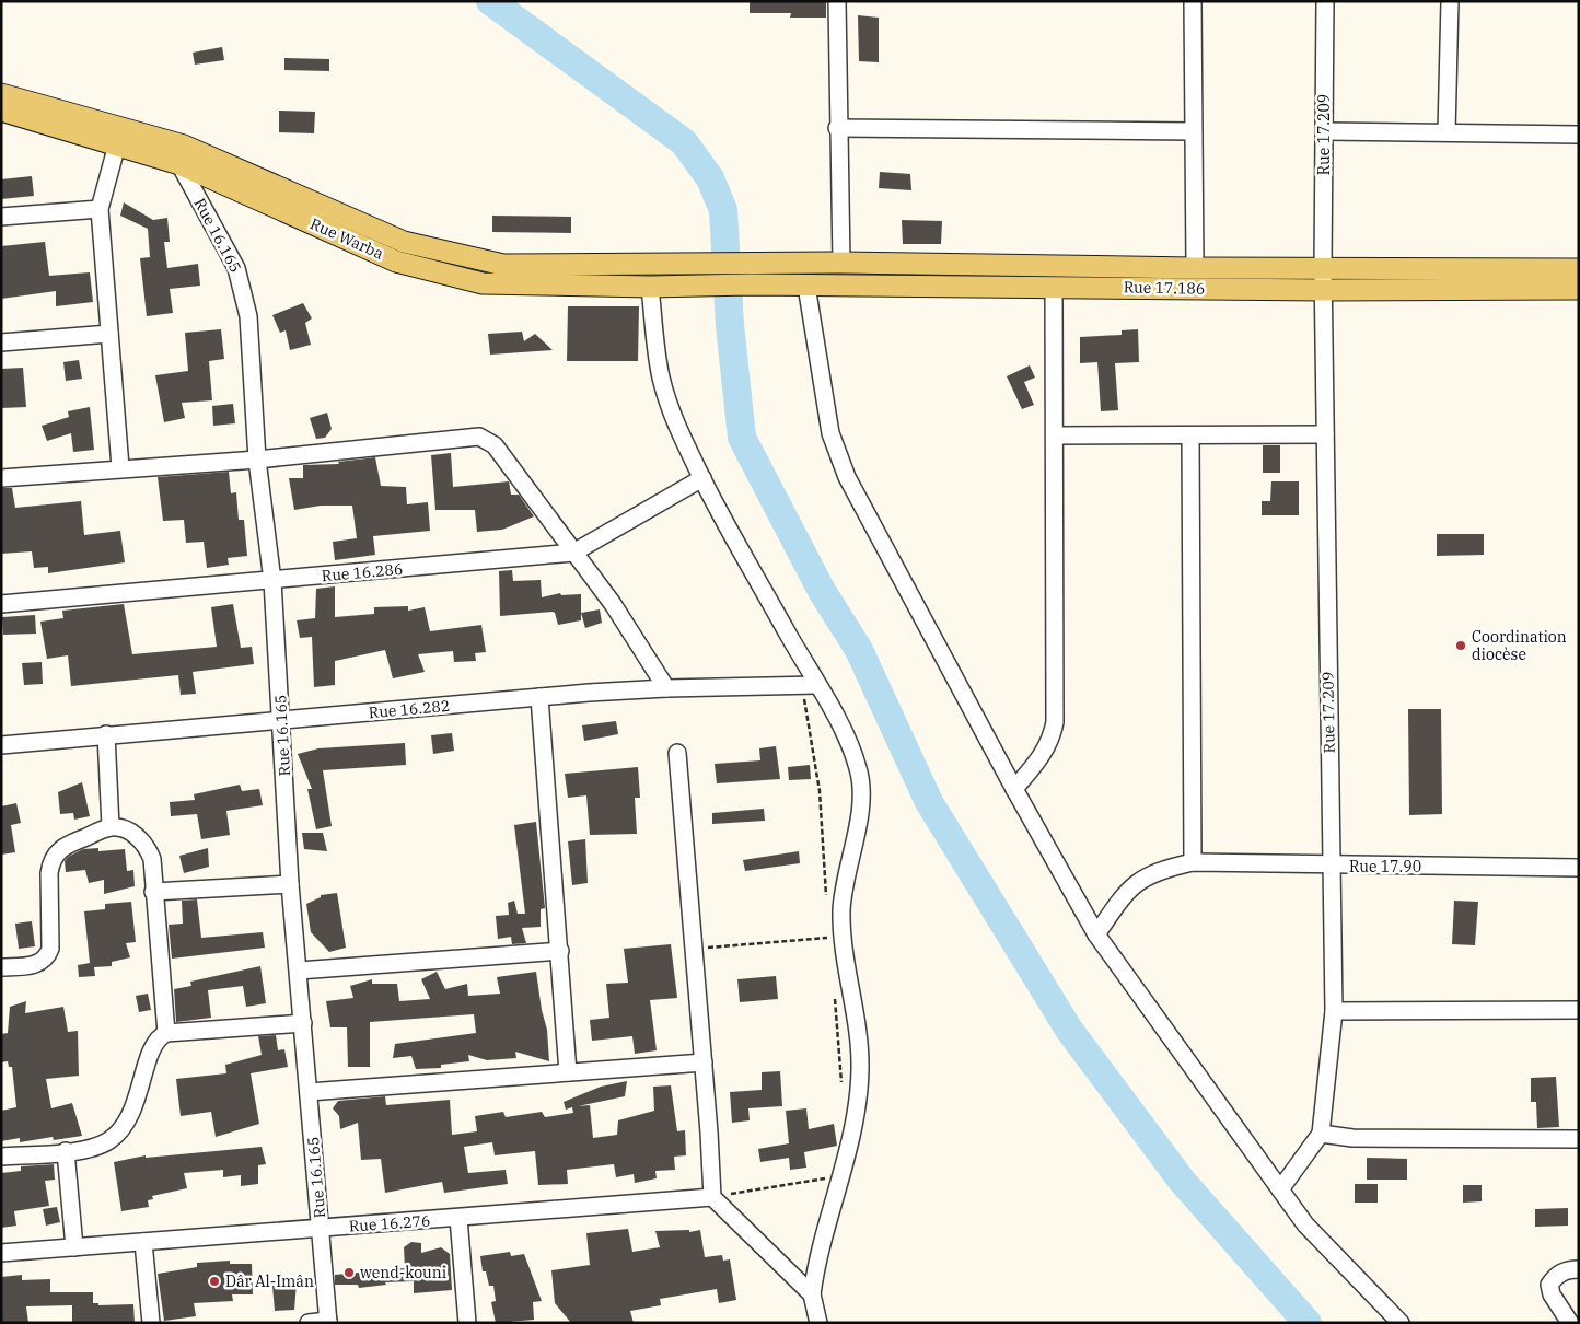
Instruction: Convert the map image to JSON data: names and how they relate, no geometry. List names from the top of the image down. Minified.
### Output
{"streets":{"main road":["Rue Warba","Rue 17.186"],"street":["Rue 17.209","Rue 16.165","Rue 16.286","Rue 16.282","Rue 17.90","Rue 16.276"]},"crossings":[["Rue 17.209","Rue 17.186"],["Rue 17.209","Rue 17.90"],["Rue 16.165","Rue Warba"],["Rue 16.165","Rue 16.286"],["Rue 16.165","Rue 16.282"],["Rue 16.165","Rue 16.276"],["Rue Warba","Rue 17.186"]],"places":["Coordination diocèse","wend-kouni","Dâr Al-Imân"]}
